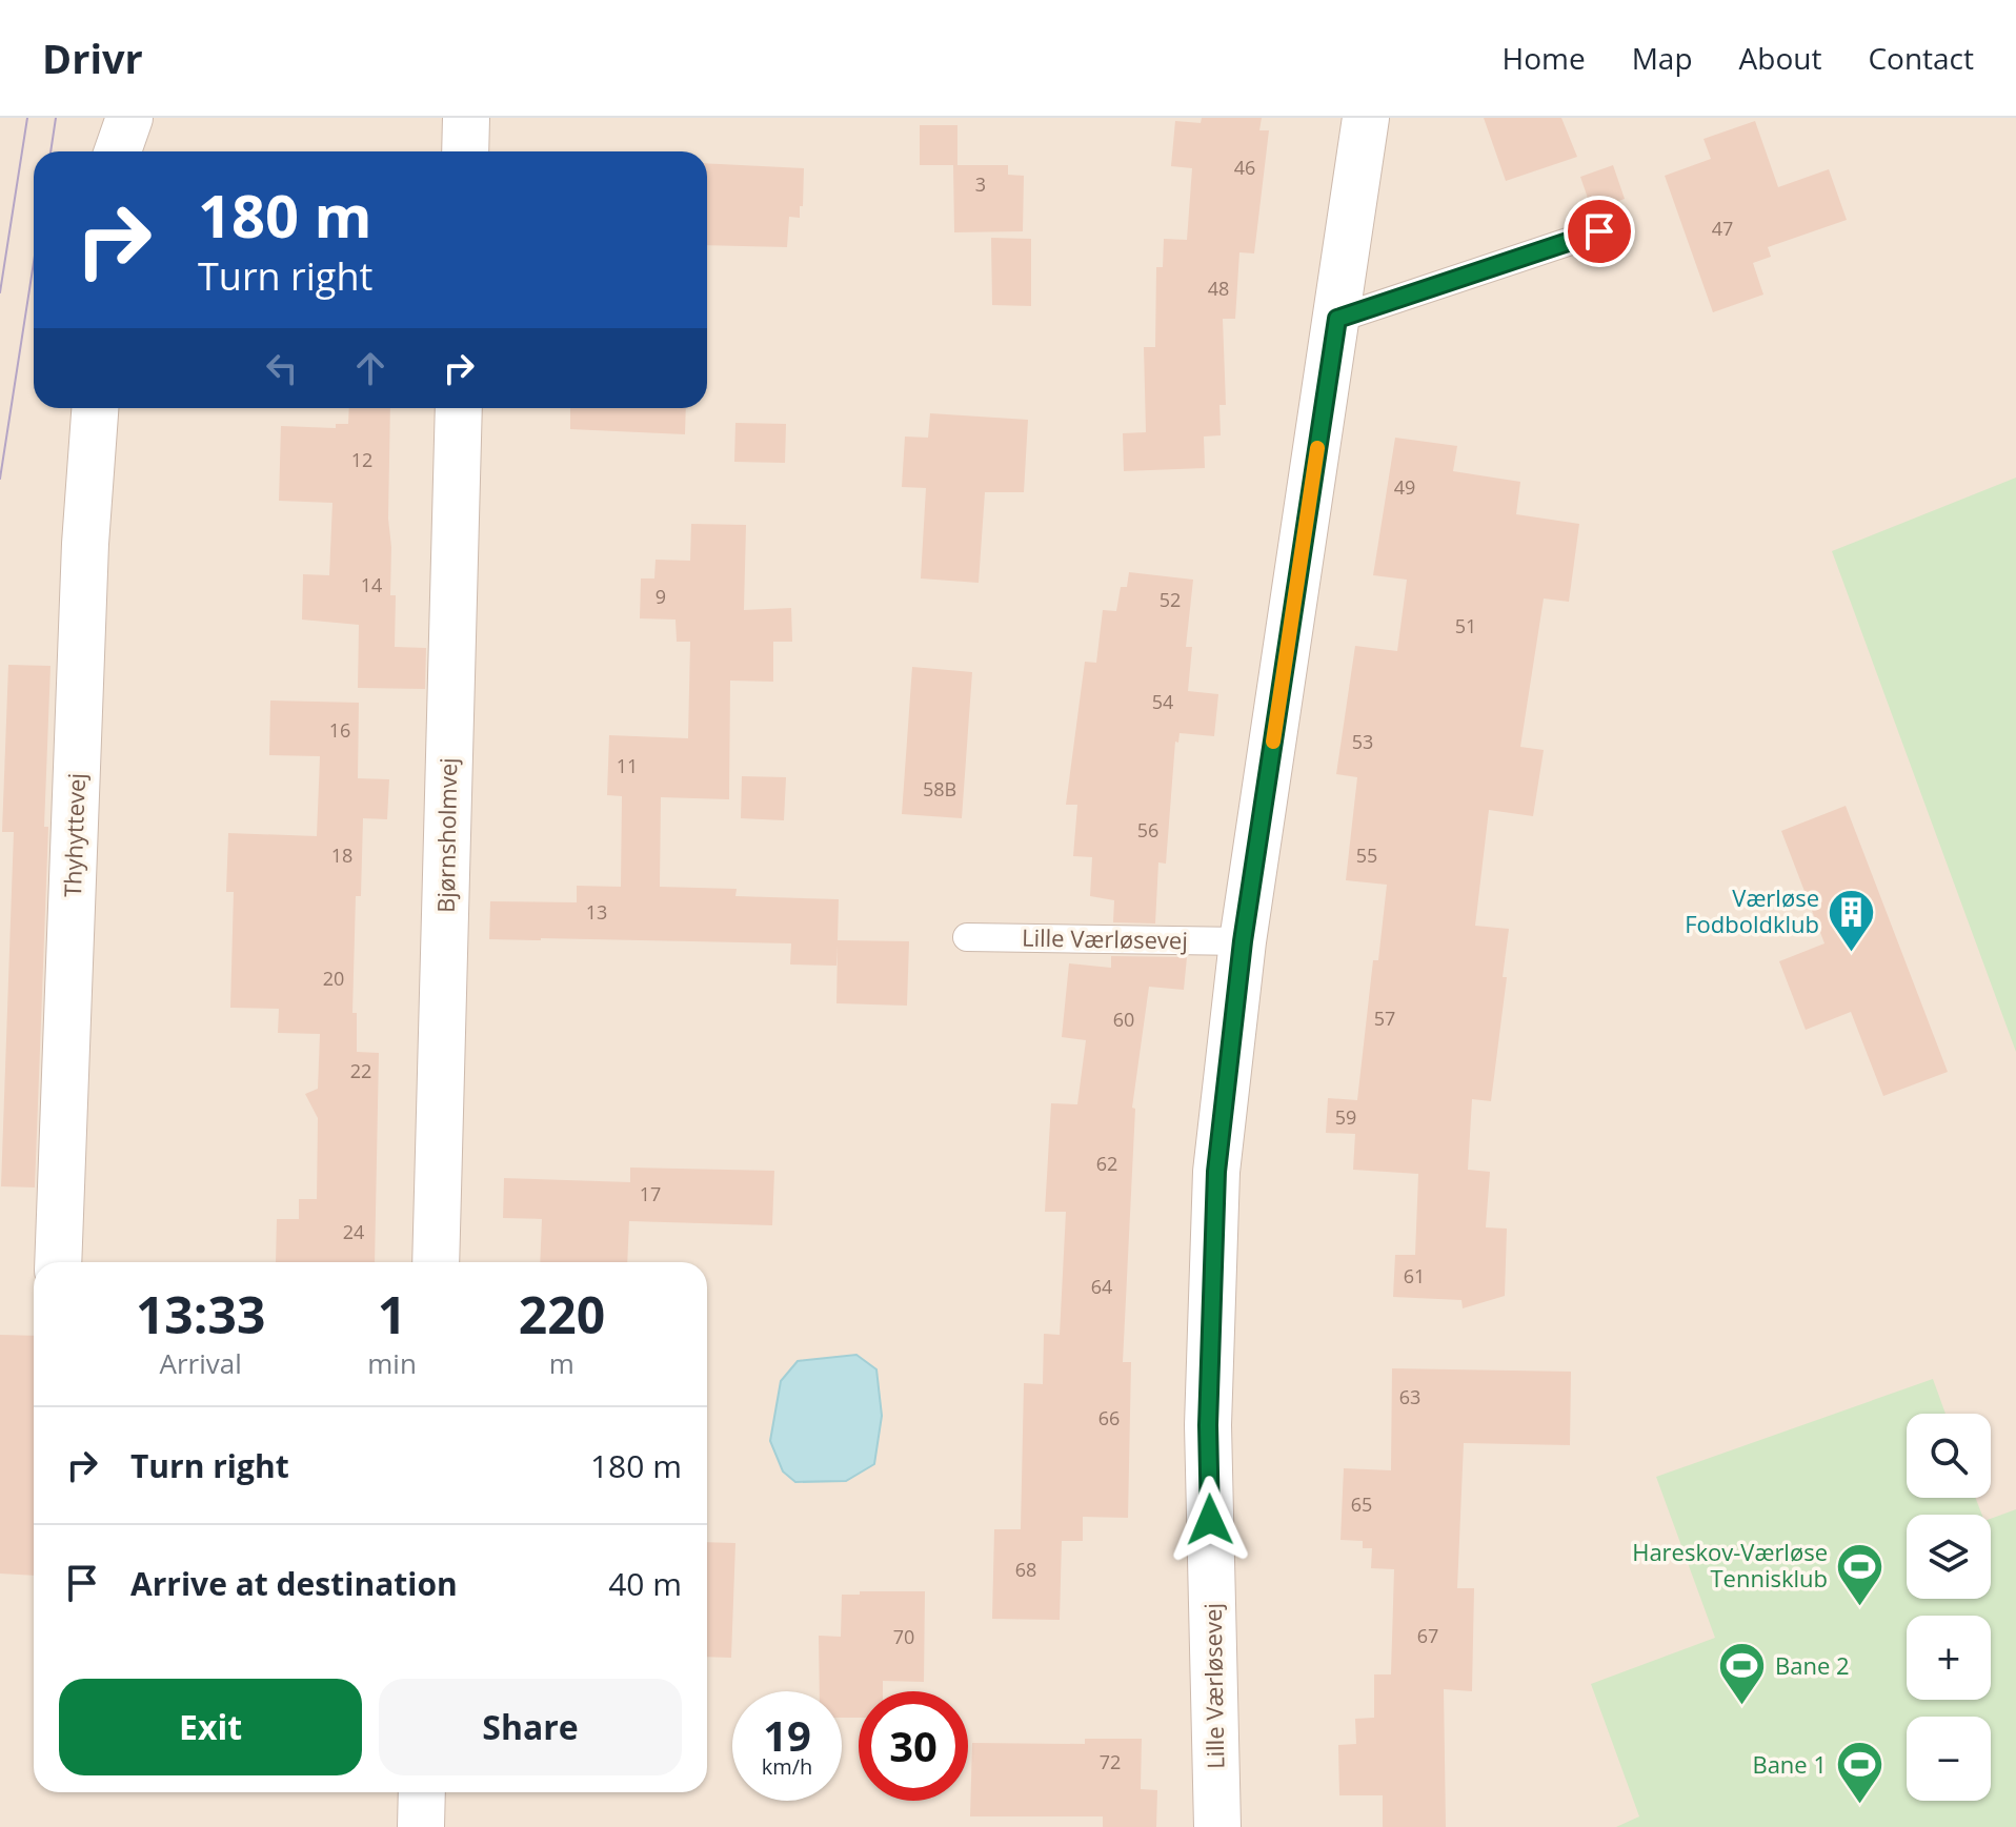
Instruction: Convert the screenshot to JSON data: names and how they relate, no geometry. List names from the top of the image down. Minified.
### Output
{"streets":{"street":["Thyhyttevej","Bjørnsholmvej","Lille Værløsevej"]},"places":{"building":["Værløse Fodboldklub"],"sports":["Hareskov-Værløse Tennisklub","Bane 2","Bane 1"]},"house_numbers":["46","3","47","48","12","49","14","9","52","51","54","16","53","11","58B","56","18","55","13","20","57","60","22","59","62","17","24","61","64","63","66","65","68","67","70","72"],"page":{"header":"Drivr","nav":["Home","Map","About","Contact"],"turn":["180 m","Turn right"],"eta":["13:33","Arrival","1","min","220","m"],"list":[{"name":"Turn right","value":"180 m"},{"name":"Arrive at destination","value":"40 m"}],"map_buttons":["+","−"],"buttons":["Exit","Share"],"speed":"19 km/h","limit":"30"}}
